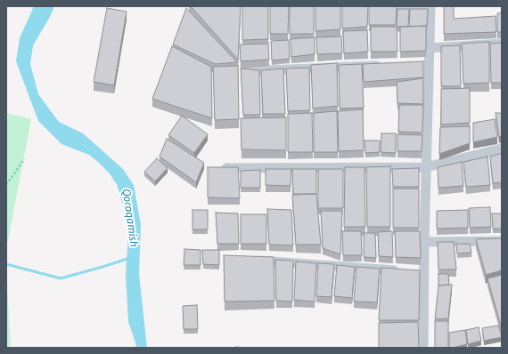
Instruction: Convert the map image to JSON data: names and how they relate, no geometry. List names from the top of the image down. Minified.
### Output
{"water":["Qoraqamish"]}
